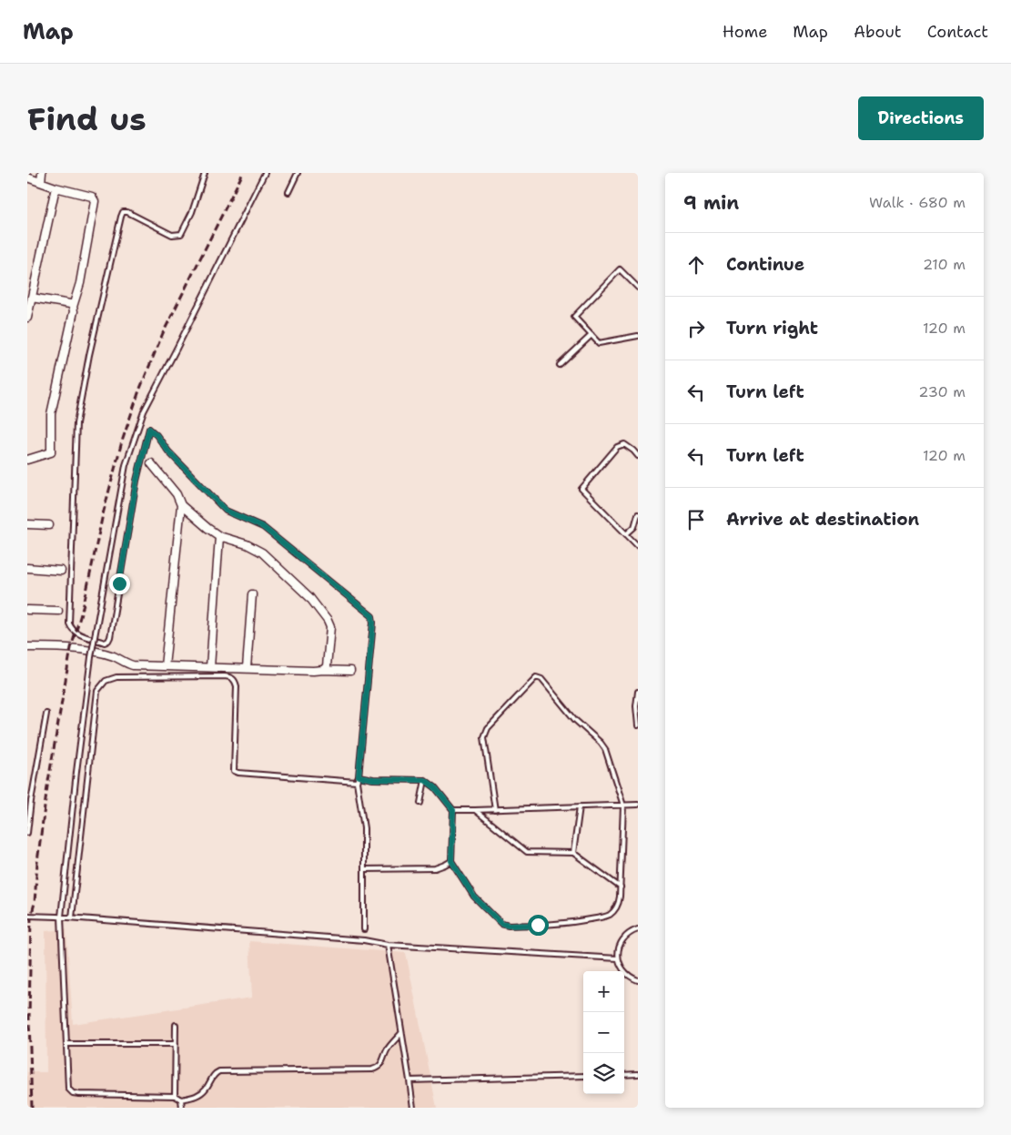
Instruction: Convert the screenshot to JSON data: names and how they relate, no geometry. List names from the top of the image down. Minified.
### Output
{"page":{"header":"Map","nav":["Home","Map","About","Contact"],"buttons":"Directions","title":"Find us","heading":["9 min","Walk · 680 m"],"list":[["Continue","210 m"],["Turn right","120 m"],["Turn left","230 m"],["Turn left","120 m"],"Arrive at destination"],"map_buttons":["+","−"]}}
